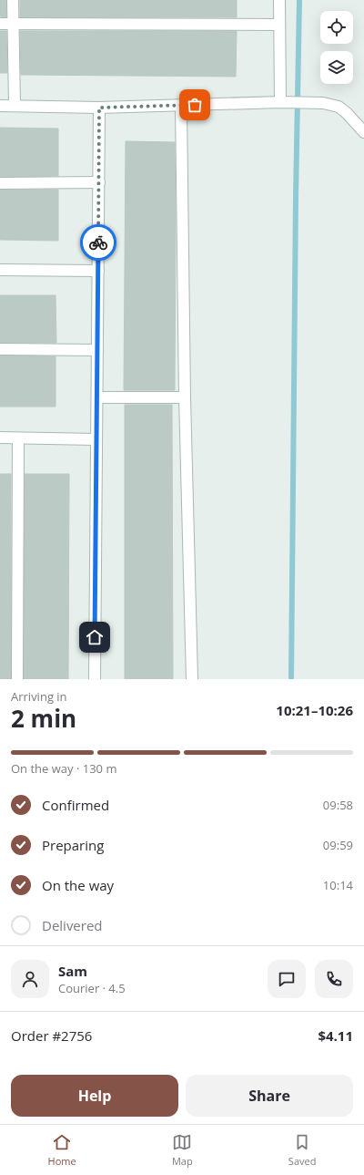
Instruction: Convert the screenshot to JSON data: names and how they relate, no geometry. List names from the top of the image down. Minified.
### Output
{"page":{"heading":["2 min","Arriving in","10:21–10:26"],"panel":["Sam","Courier · 4.5","Order #2756","$4.11"],"bar":"On the way · 130 m","list":[["Confirmed","09:58"],["Preparing","09:59"],["On the way","10:14"],"Delivered"],"buttons":["Help","Share"],"tabs":["Home","Map","Saved"]}}
